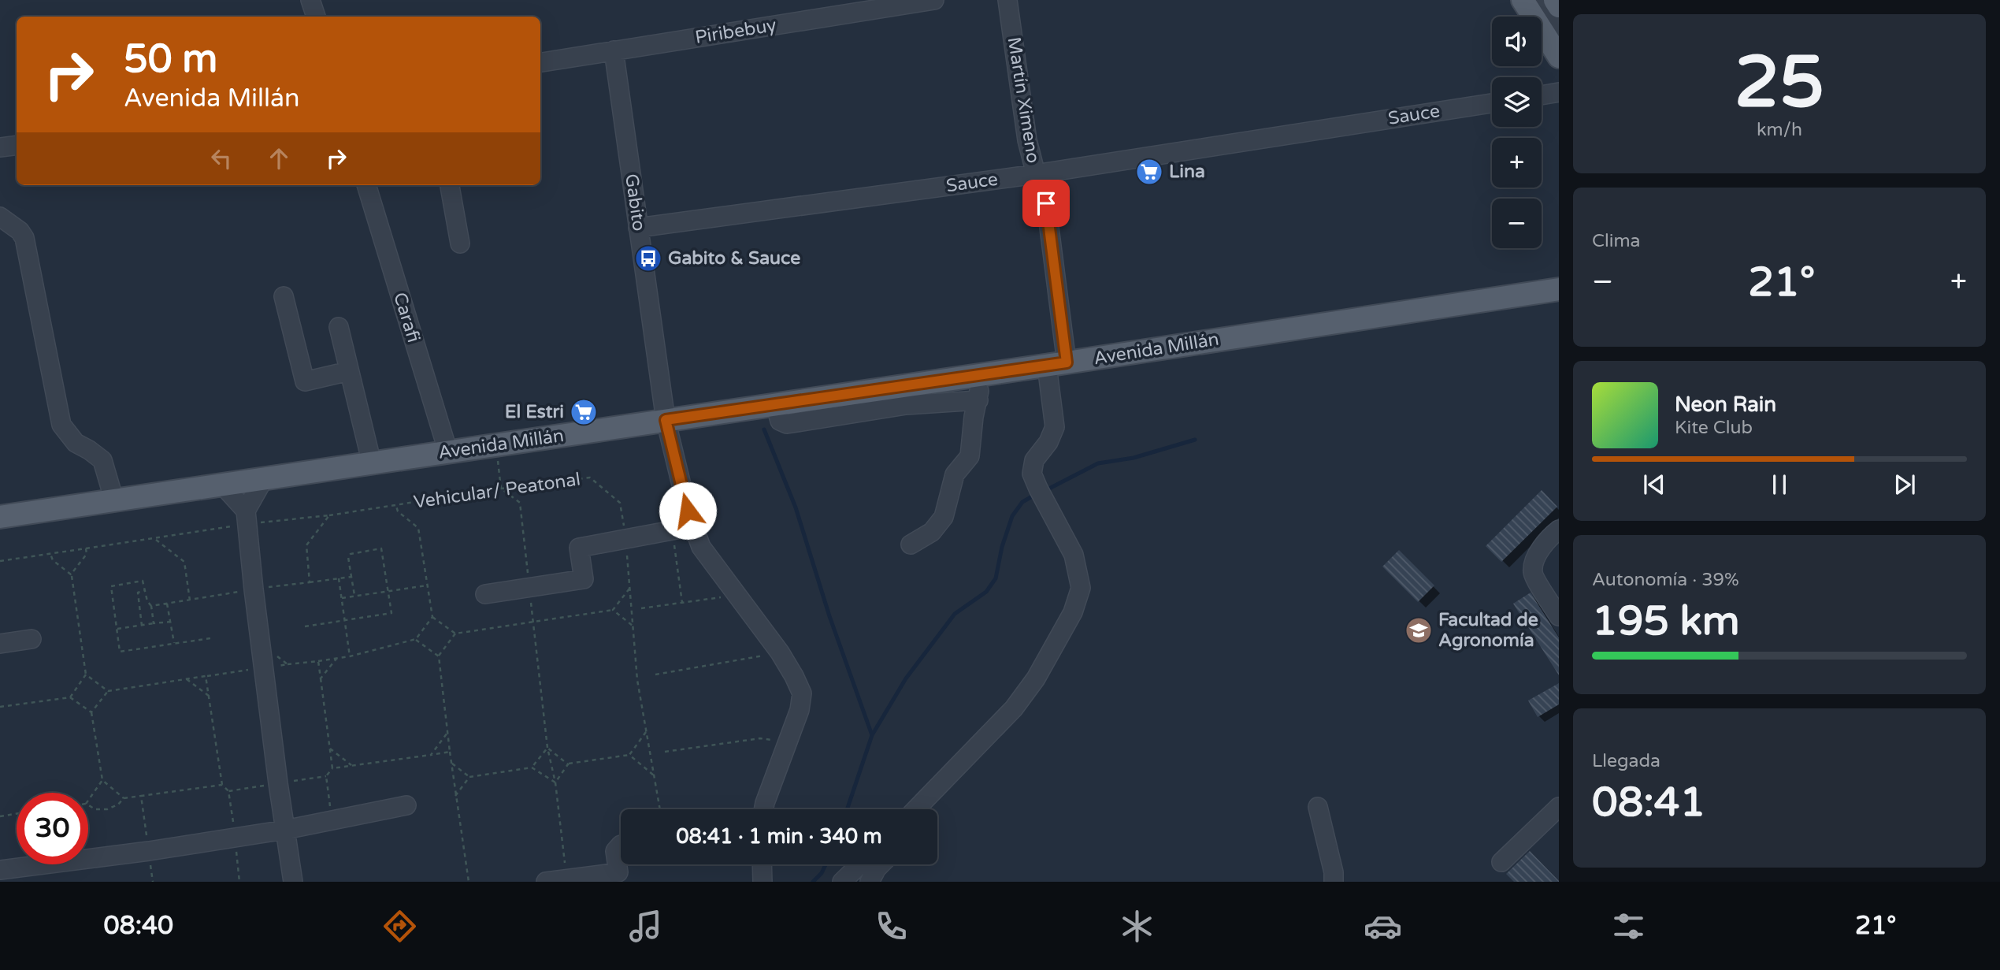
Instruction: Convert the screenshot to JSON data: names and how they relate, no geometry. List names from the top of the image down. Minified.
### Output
{"streets":{"main road":["Avenida Millán"],"street":["Piribebuy","Martín Ximeno","Sauce","Gabito","Carafi"],"path":["Vehicular/ Peatonal"]},"crossings":[["Piribebuy","Gabito"],["Martín Ximeno","Sauce"],["Martín Ximeno","Avenida Millán"],["Sauce","Gabito"],["Gabito","Avenida Millán"],["Carafi","Avenida Millán"]],"places":{"supermarket":["Lina","El Estri"],"bus stop":["Gabito & Sauce"],"school or university":["Facultad de Agronomía"]},"page":{"tile":[["25","km/h"],"Clima",["Autonomía · 39%","195 km"],["Llegada","08:41"]],"map_buttons":["+","−"],"turn":["50 m","Avenida Millán"],"heat":["−","21°","+"],"song":["Neon Rain","Kite Club"],"limit":"30","trip":"08:41 · 1 min · 340 m","tabs":["08:40","21°"]}}
